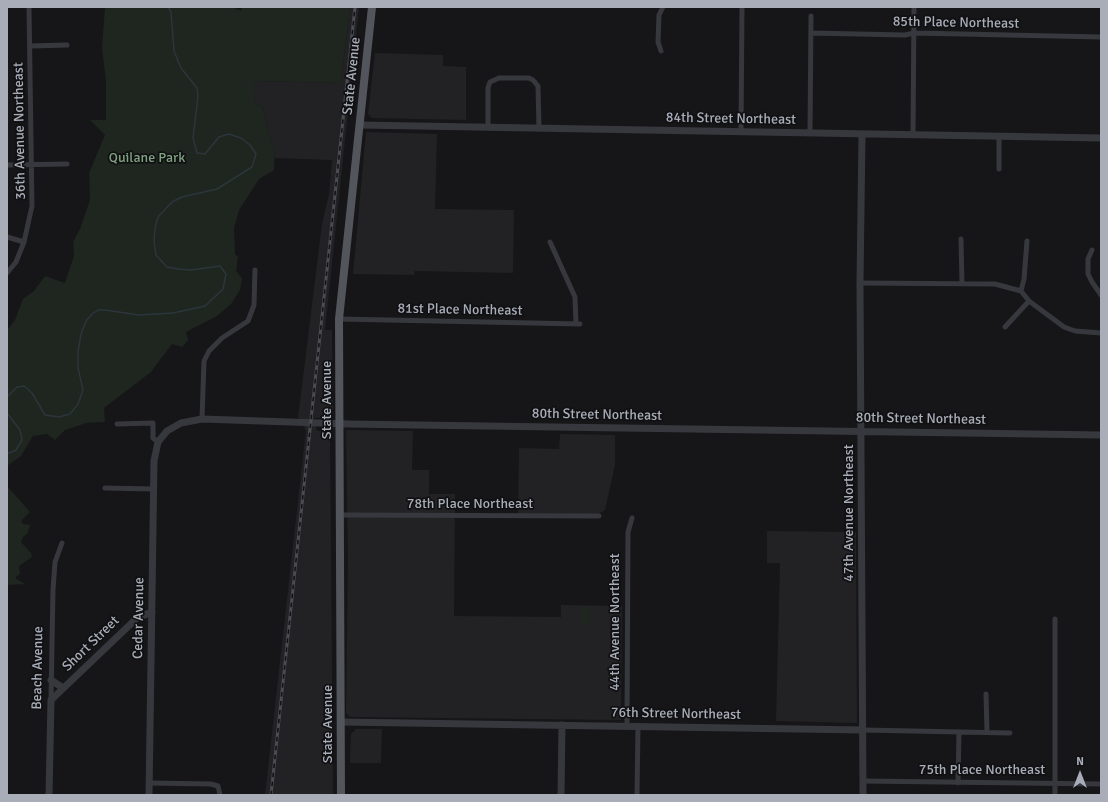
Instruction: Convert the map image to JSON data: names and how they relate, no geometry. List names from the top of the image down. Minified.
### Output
{"streets":{"main road":["State Avenue"],"street":["85th Place Northeast","84th Street Northeast","36th Avenue Northeast","81st Place Northeast","80th Street Northeast","78th Place Northeast","47th Avenue Northeast","Cedar Avenue","44th Avenue Northeast","Short Street","Beach Avenue","76th Street Northeast","75th Place Northeast"]},"crossings":[["State Avenue","84th Street Northeast"],["State Avenue","81st Place Northeast"],["State Avenue","80th Street Northeast"],["State Avenue","78th Place Northeast"],["State Avenue","76th Street Northeast"],["84th Street Northeast","47th Avenue Northeast"],["80th Street Northeast","47th Avenue Northeast"],["80th Street Northeast","Cedar Avenue"],["47th Avenue Northeast","76th Street Northeast"],["47th Avenue Northeast","75th Place Northeast"],["Cedar Avenue","Short Street"],["44th Avenue Northeast","76th Street Northeast"],["Short Street","Beach Avenue"]],"parks":["Quilane Park"],"north":"top"}
